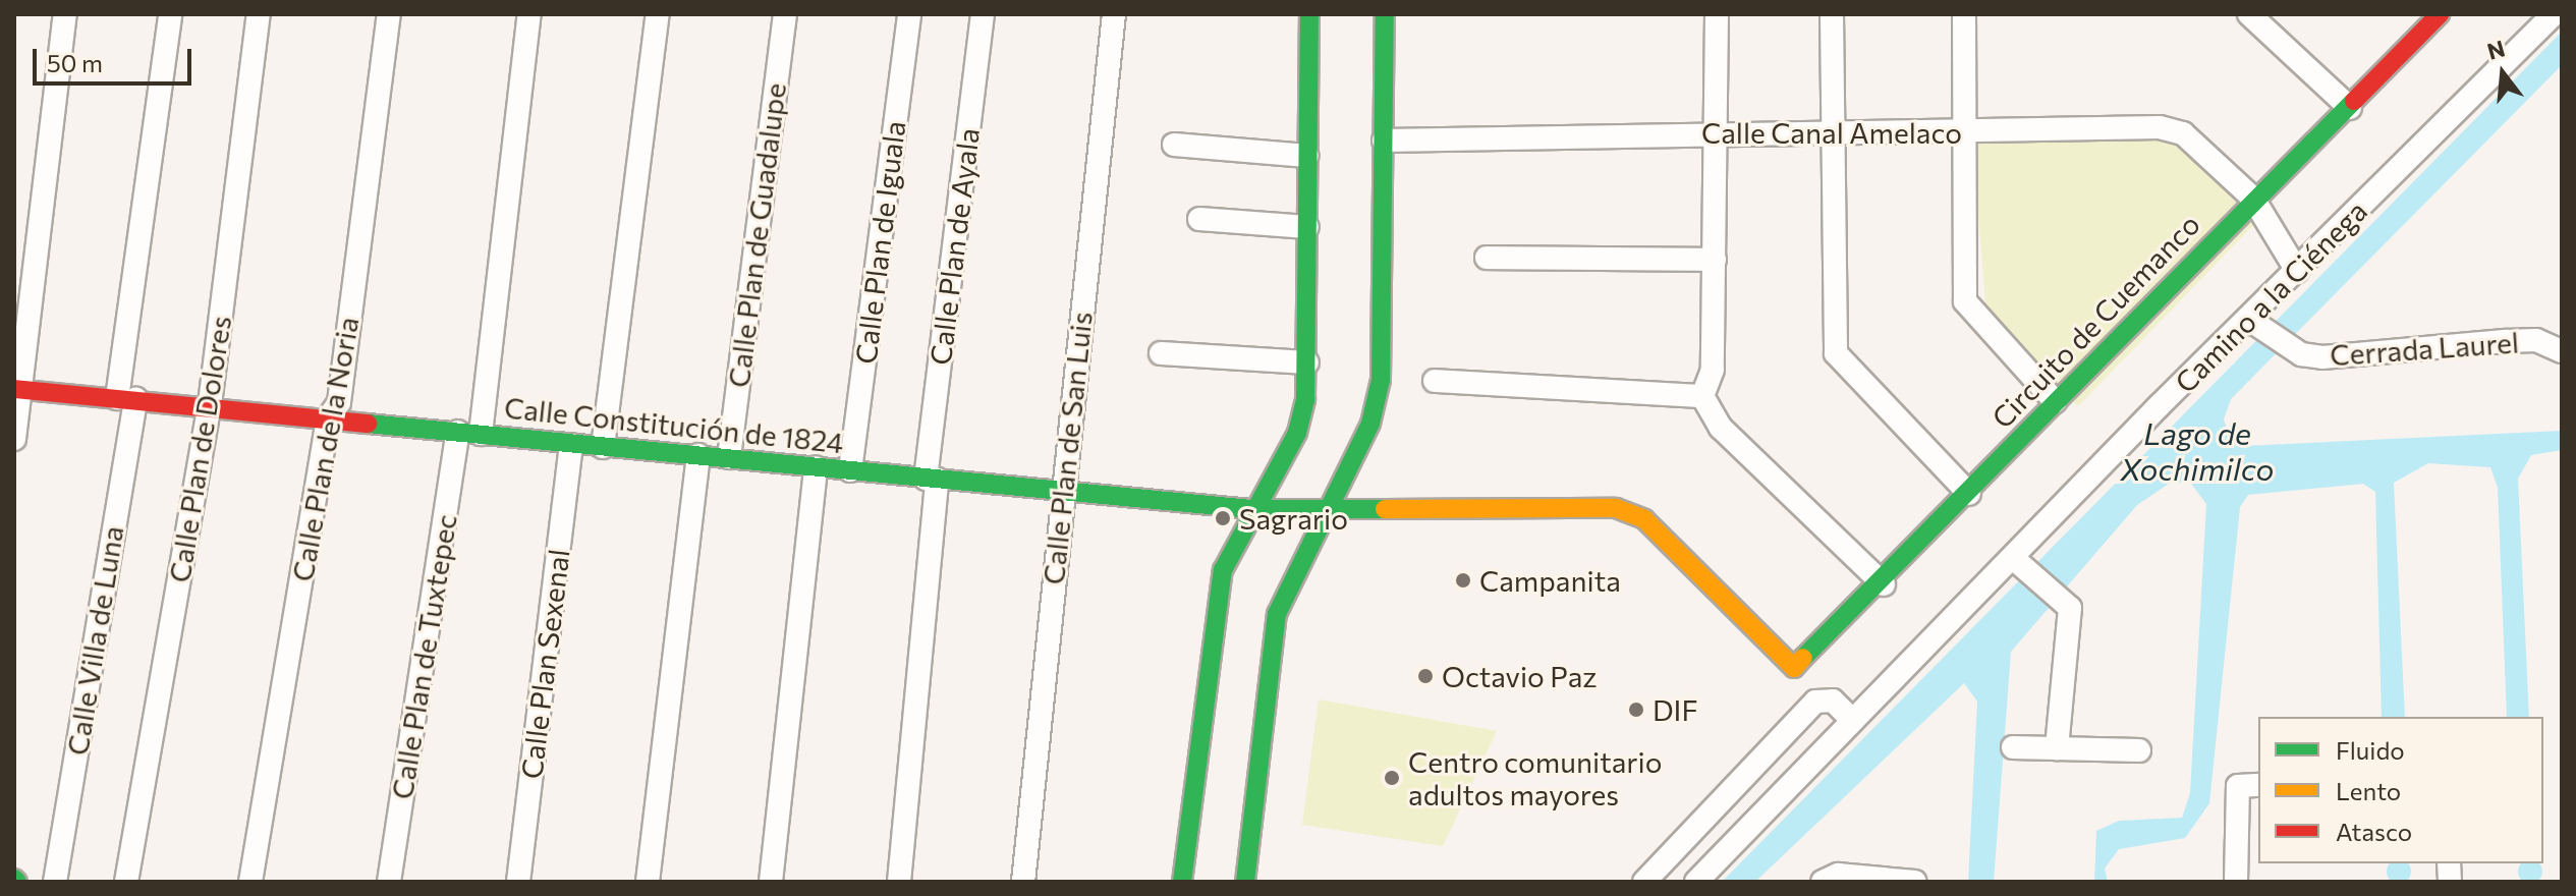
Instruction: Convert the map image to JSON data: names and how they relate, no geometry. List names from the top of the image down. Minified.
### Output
{"streets":{"street":["Calle Canal Amelaco","Calle Plan de Guadalupe","Calle Plan de Iguala","Calle Plan de Ayala","Camino a la Ciénega","Circuito de Cuemanco","Cerrada Laurel","Calle Constitución de 1824","Calle Plan de San Luis","Calle Plan de Dolores","Calle Plan de la Noria","Calle Villa de Luna","Calle Plan de Tuxtepec","Calle Plan Sexenal"]},"crossings":[["Calle Canal Amelaco","Camino a la Ciénega"],["Calle Canal Amelaco","Circuito de Cuemanco"],["Calle Plan de Guadalupe","Calle Constitución de 1824"],["Calle Plan de Iguala","Calle Constitución de 1824"],["Calle Plan de Ayala","Calle Constitución de 1824"],["Camino a la Ciénega","Cerrada Laurel"],["Circuito de Cuemanco","Calle Constitución de 1824"],["Calle Constitución de 1824","Calle Plan de San Luis"],["Calle Constitución de 1824","Calle Plan de Dolores"],["Calle Constitución de 1824","Calle Plan de la Noria"],["Calle Constitución de 1824","Calle Villa de Luna"],["Calle Constitución de 1824","Calle Plan de Tuxtepec"],["Calle Constitución de 1824","Calle Plan Sexenal"]],"water":["Lago de Xochimilco"],"places":["Sagrario","Campanita","Octavio Paz","DIF","Centro comunitario adultos mayores"],"legend":["Fluido","Lento","Atasco"],"scale_bar":"50 m","north":"top"}
